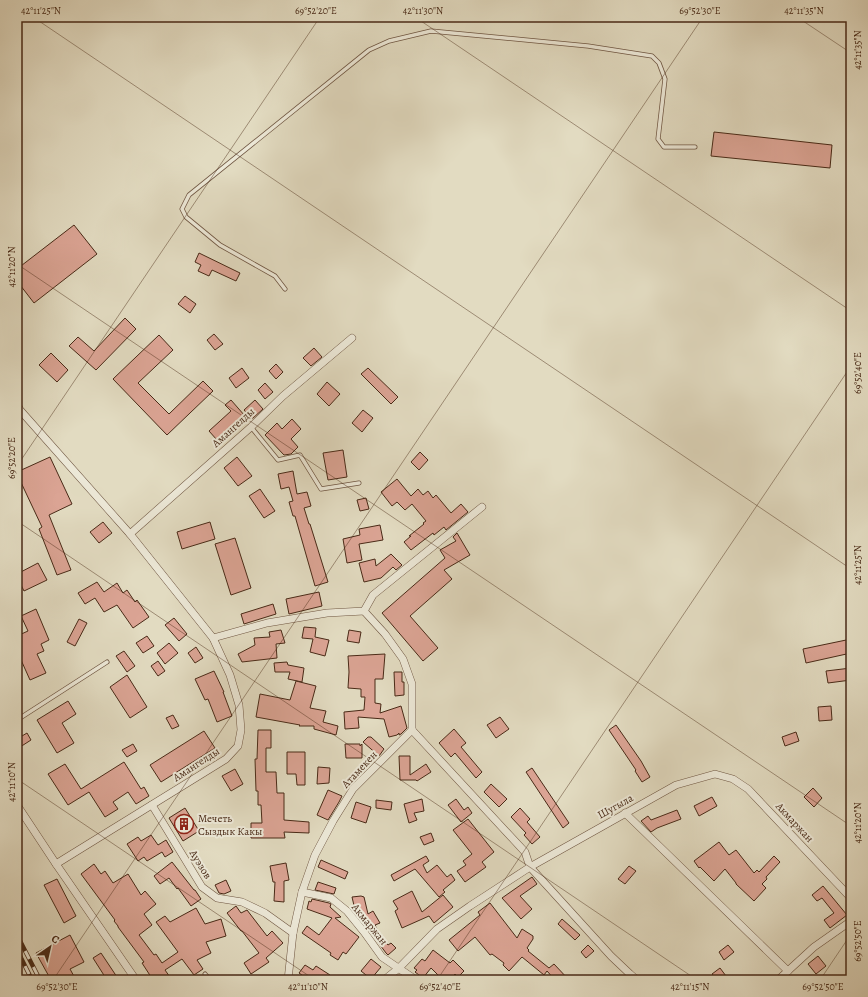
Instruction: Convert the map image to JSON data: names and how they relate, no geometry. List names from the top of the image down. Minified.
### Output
{"streets":{"street":["Амангелды","Атамекен","Шугыла","Акмаржан","Ауэзов"]},"crossings":[["Амангелды","Ауэзов"],["Атамекен","Акмаржан"],["Атамекен","Ауэзов"],["Шугыла","Акмаржан"]],"places":{"building":["Мечеть Сыздык Какы"]},"north":"top right","coordinates":["42°11'25\"N","69°52'20\"E","42°11'30\"N","69°52'30\"E","42°11'35\"N","42°11'20\"N","69°52'40\"E","42°11'10\"N","69°52'50\"E","42°11'15\"N"]}
